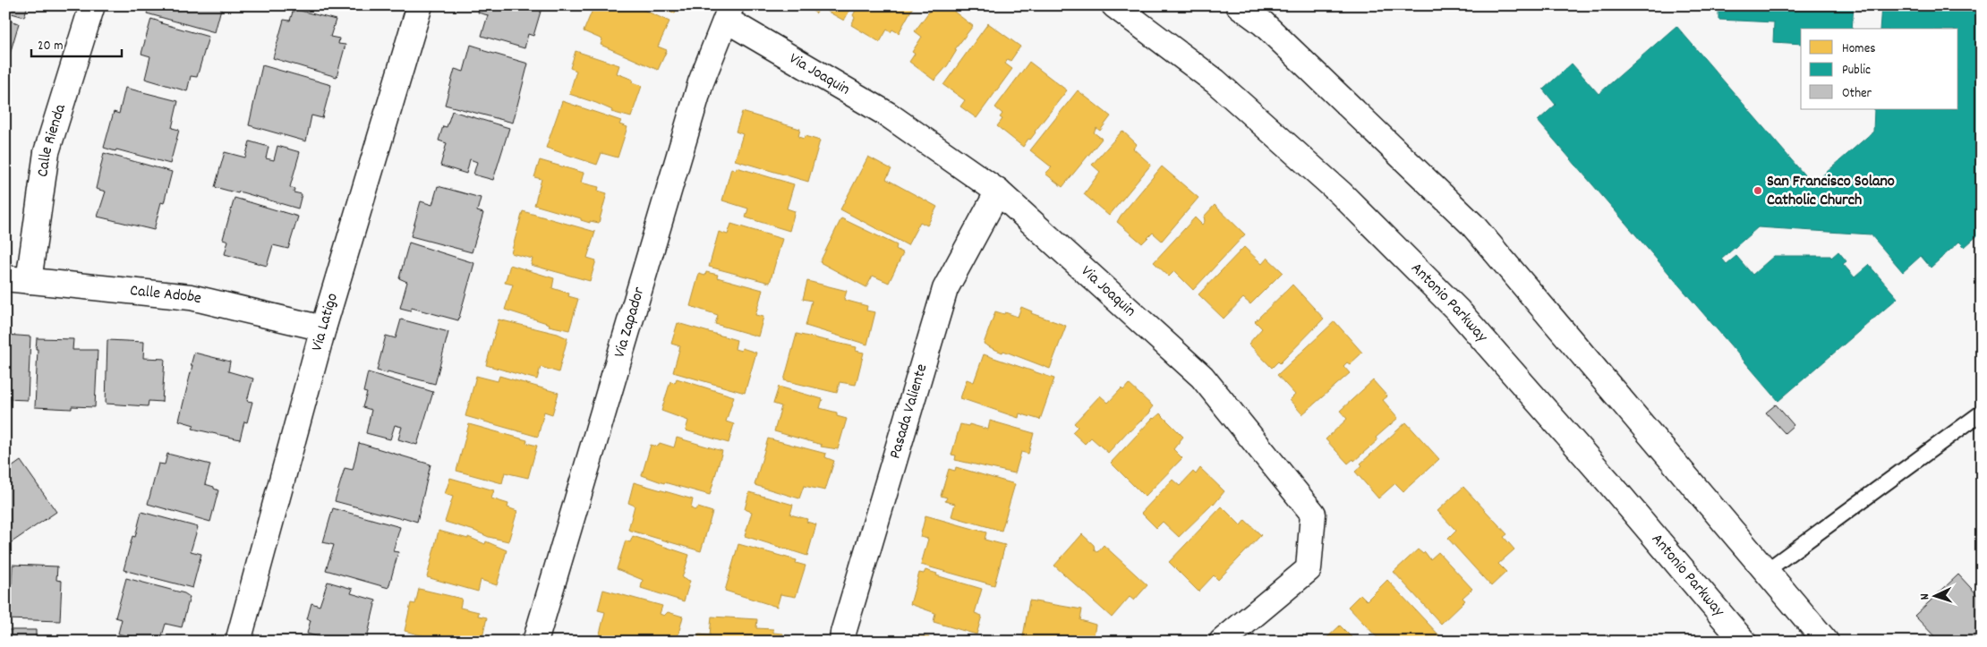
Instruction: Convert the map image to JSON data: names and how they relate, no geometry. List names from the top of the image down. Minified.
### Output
{"streets":{"street":["Via Joaquin","Calle Rienda","Calle Adobe","Antonio Parkway","Via Latigo","Via Zapador","Pasada Valiente"]},"crossings":[["Via Joaquin","Via Zapador"],["Via Joaquin","Pasada Valiente"],["Calle Rienda","Calle Adobe"],["Calle Adobe","Via Latigo"]],"places":["San Francisco Solano Catholic Church"],"legend":["Homes","Public","Other"],"scale_bar":"20 m","north":"left"}
